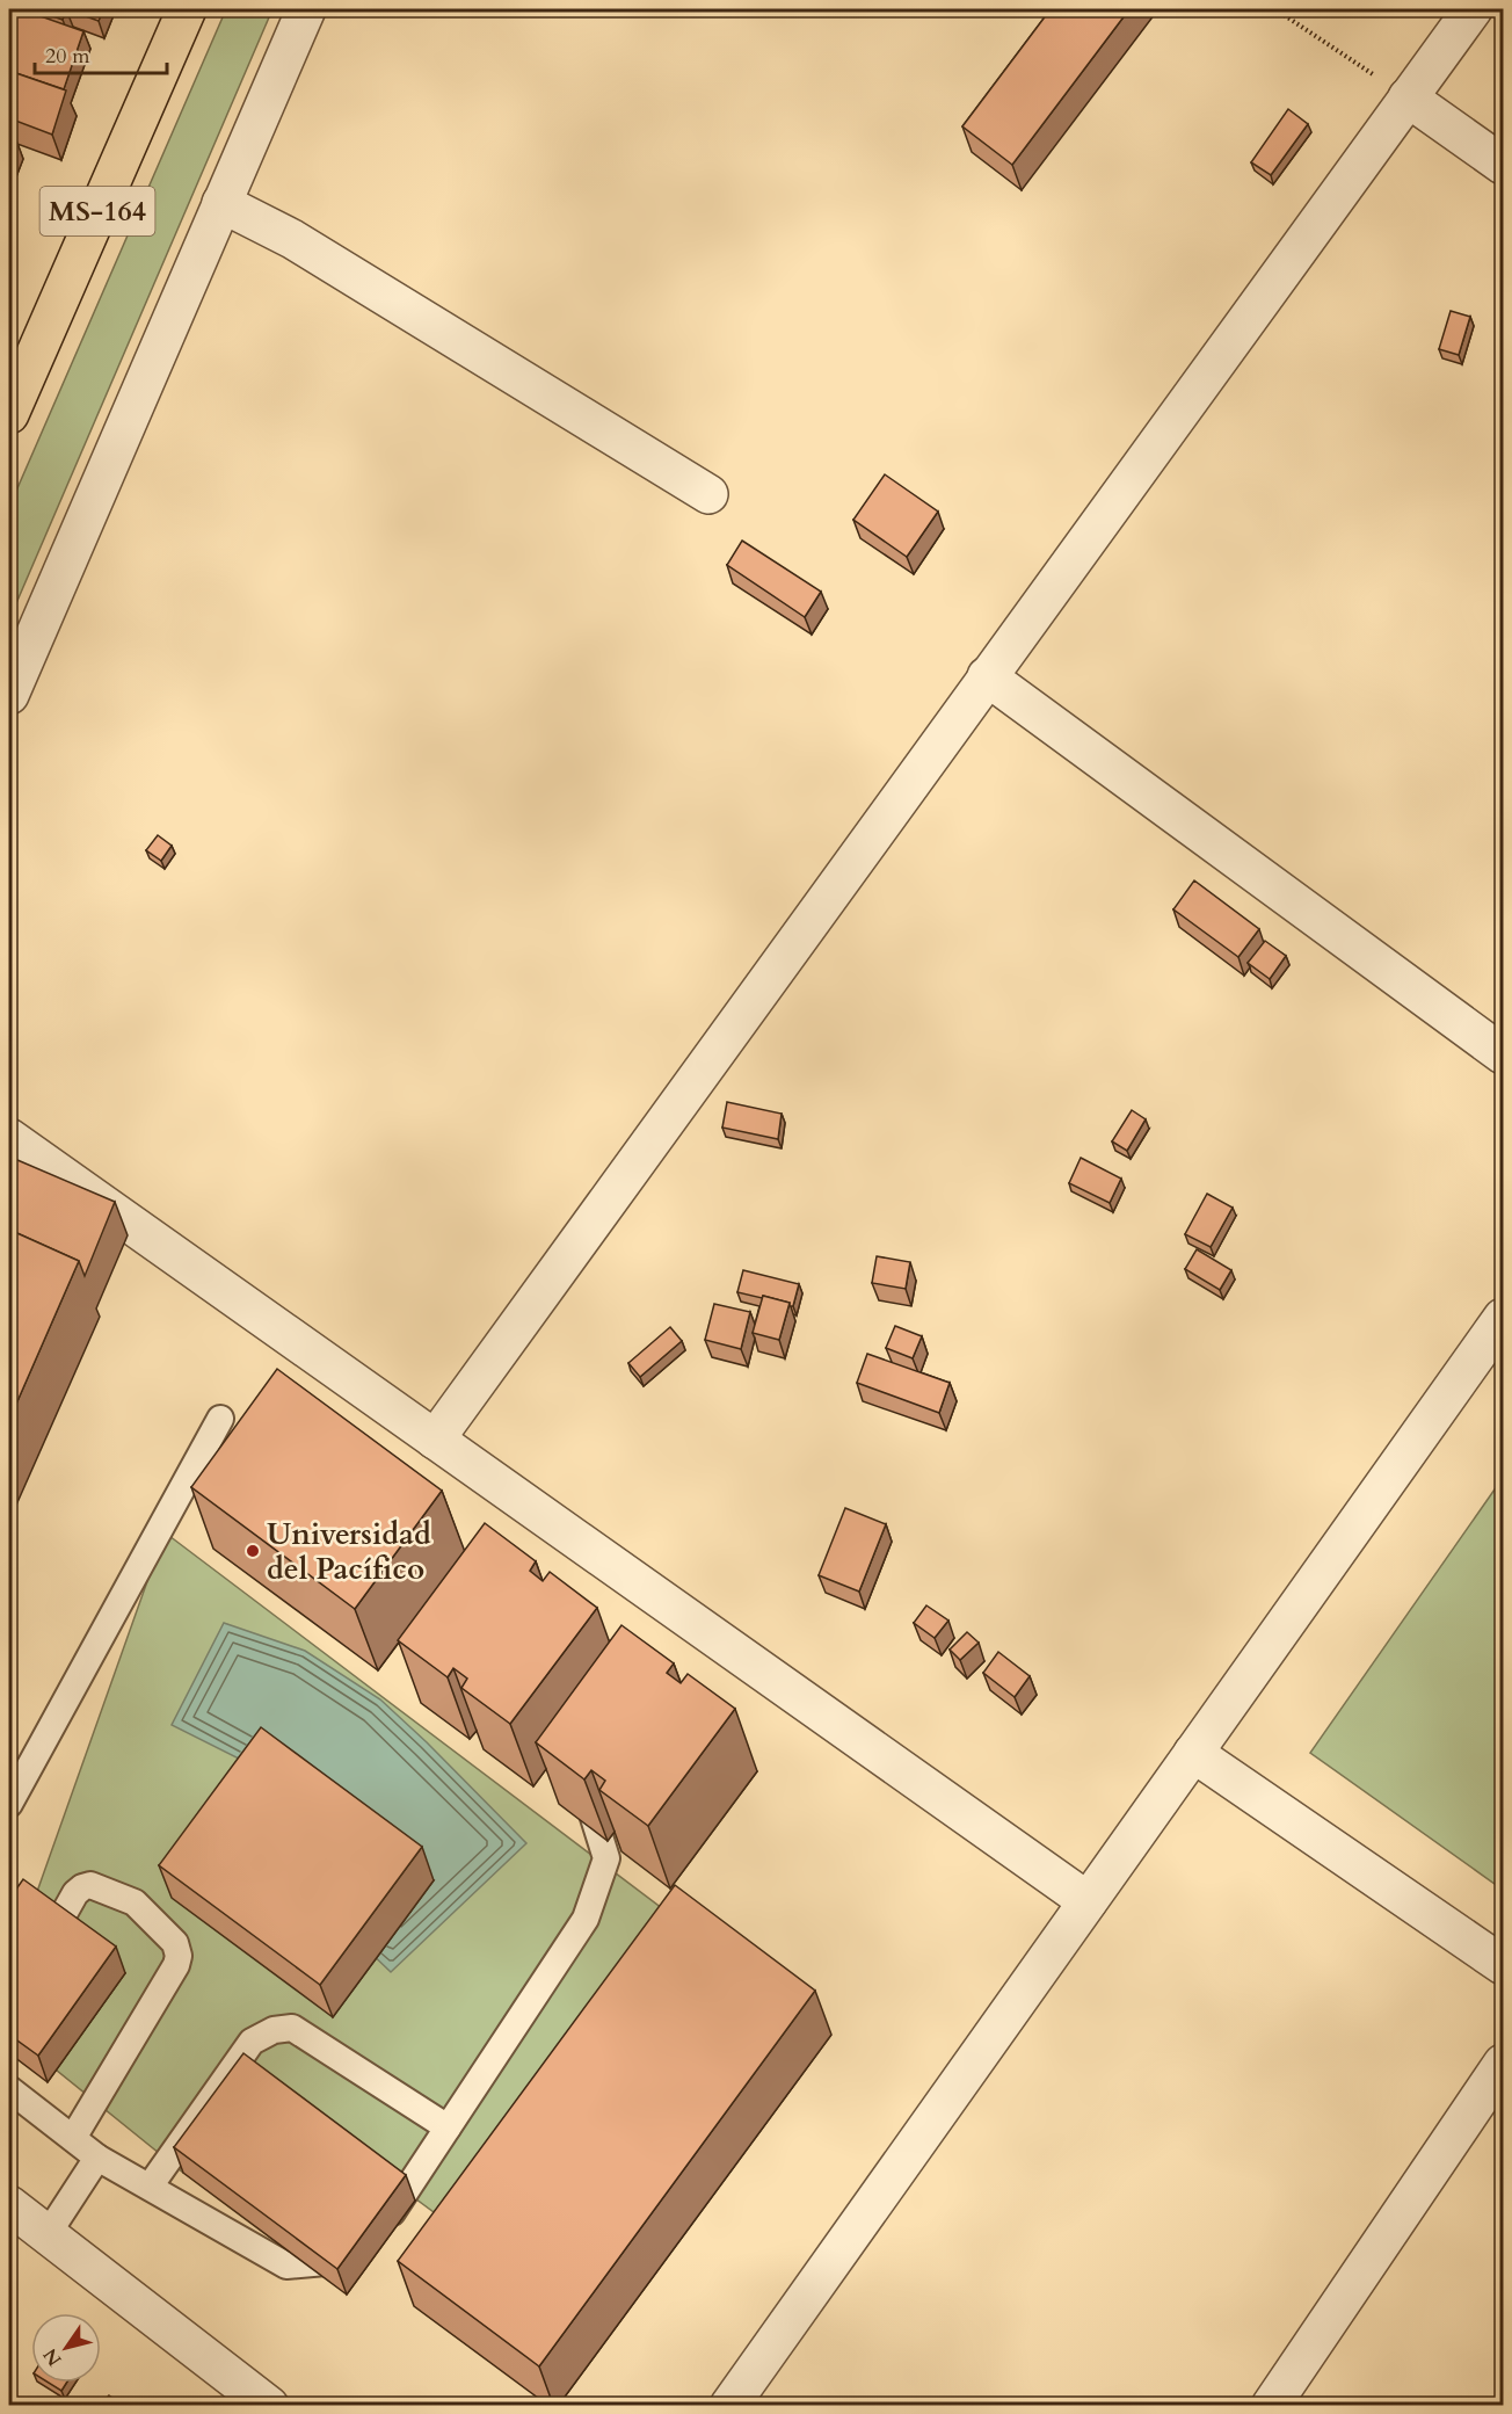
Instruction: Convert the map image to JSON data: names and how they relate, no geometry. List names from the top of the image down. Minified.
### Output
{"streets":{"main road":["MS-164"]},"places":["Universidad del Pacífico"],"scale_bar":"20 m","north":"bottom left"}
